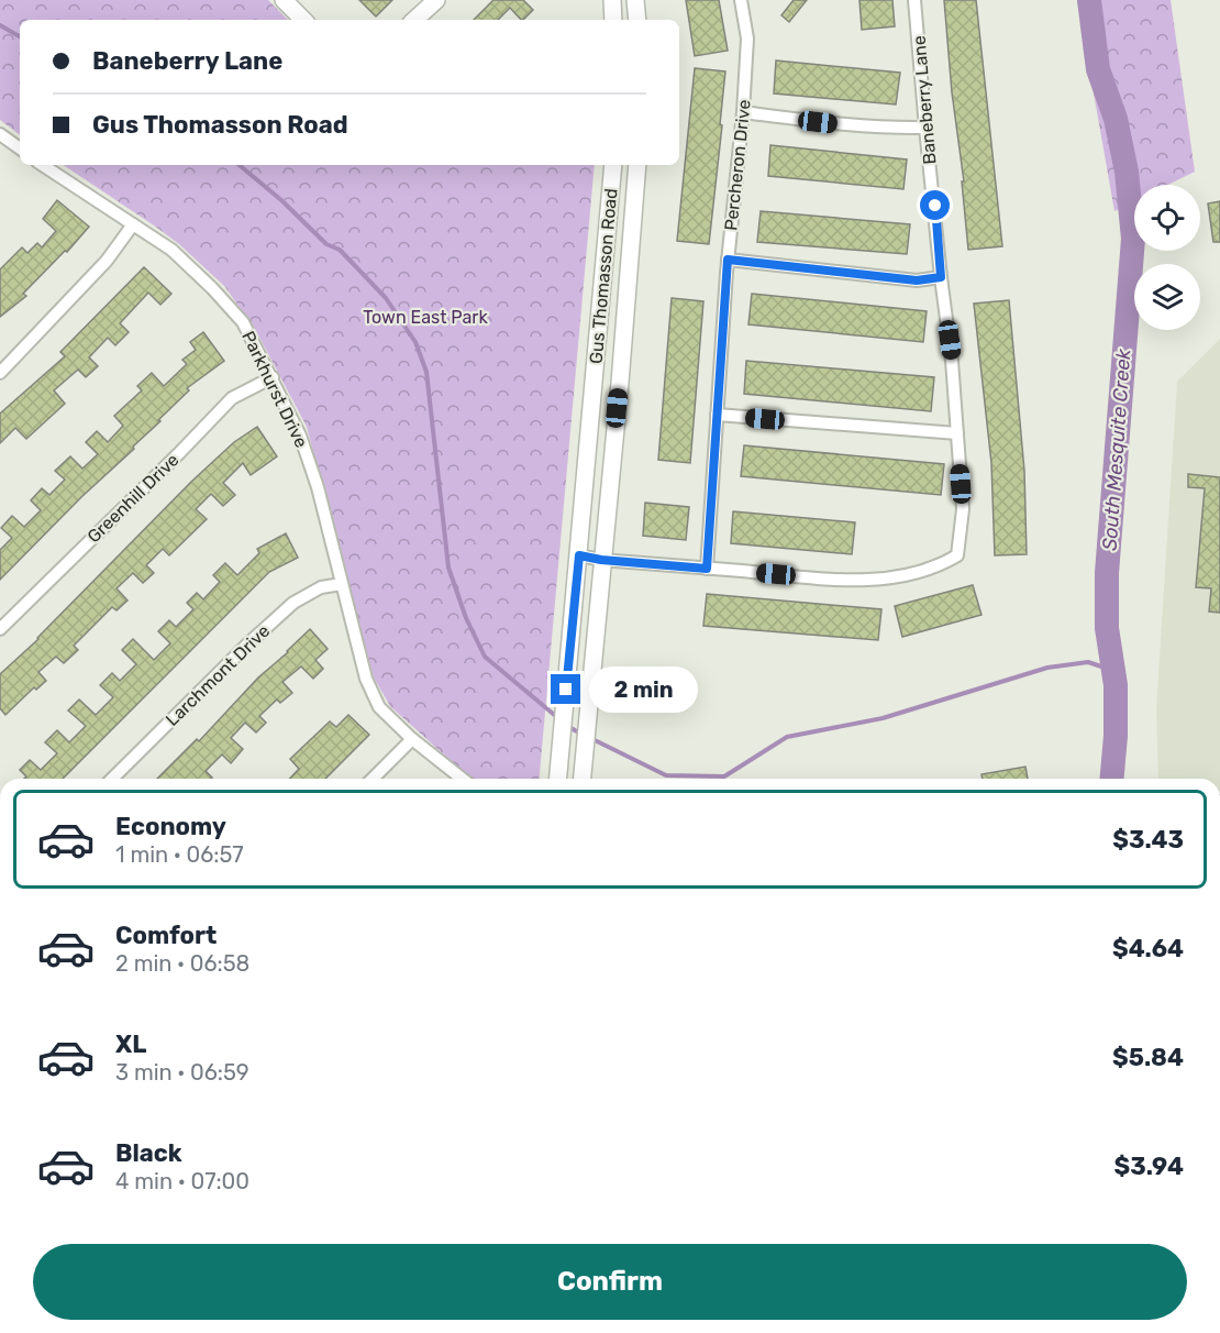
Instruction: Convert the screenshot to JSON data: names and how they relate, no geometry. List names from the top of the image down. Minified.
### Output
{"streets":{"main road":["Gus Thomasson Road"],"street":["Baneberry Lane","Percheron Drive","Parkhurst Drive","Greenhill Drive","Larchmont Drive"]},"crossings":[["Baneberry Lane","Percheron Drive"],["Parkhurst Drive","Greenhill Drive"],["Parkhurst Drive","Larchmont Drive"]],"water":["South Mesquite Creek"],"parks":["Town East Park"],"page":{"banner":["Baneberry Lane","Gus Thomasson Road"],"bubble":"2 min","list":[{"name":"Economy","note":"1 min · 06:57","value":"$3.43"},{"name":"Comfort","note":"2 min · 06:58","value":"$4.64"},{"name":"XL","note":"3 min · 06:59","value":"$5.84"},{"name":"Black","note":"4 min · 07:00","value":"$3.94"}],"buttons":"Confirm"}}
